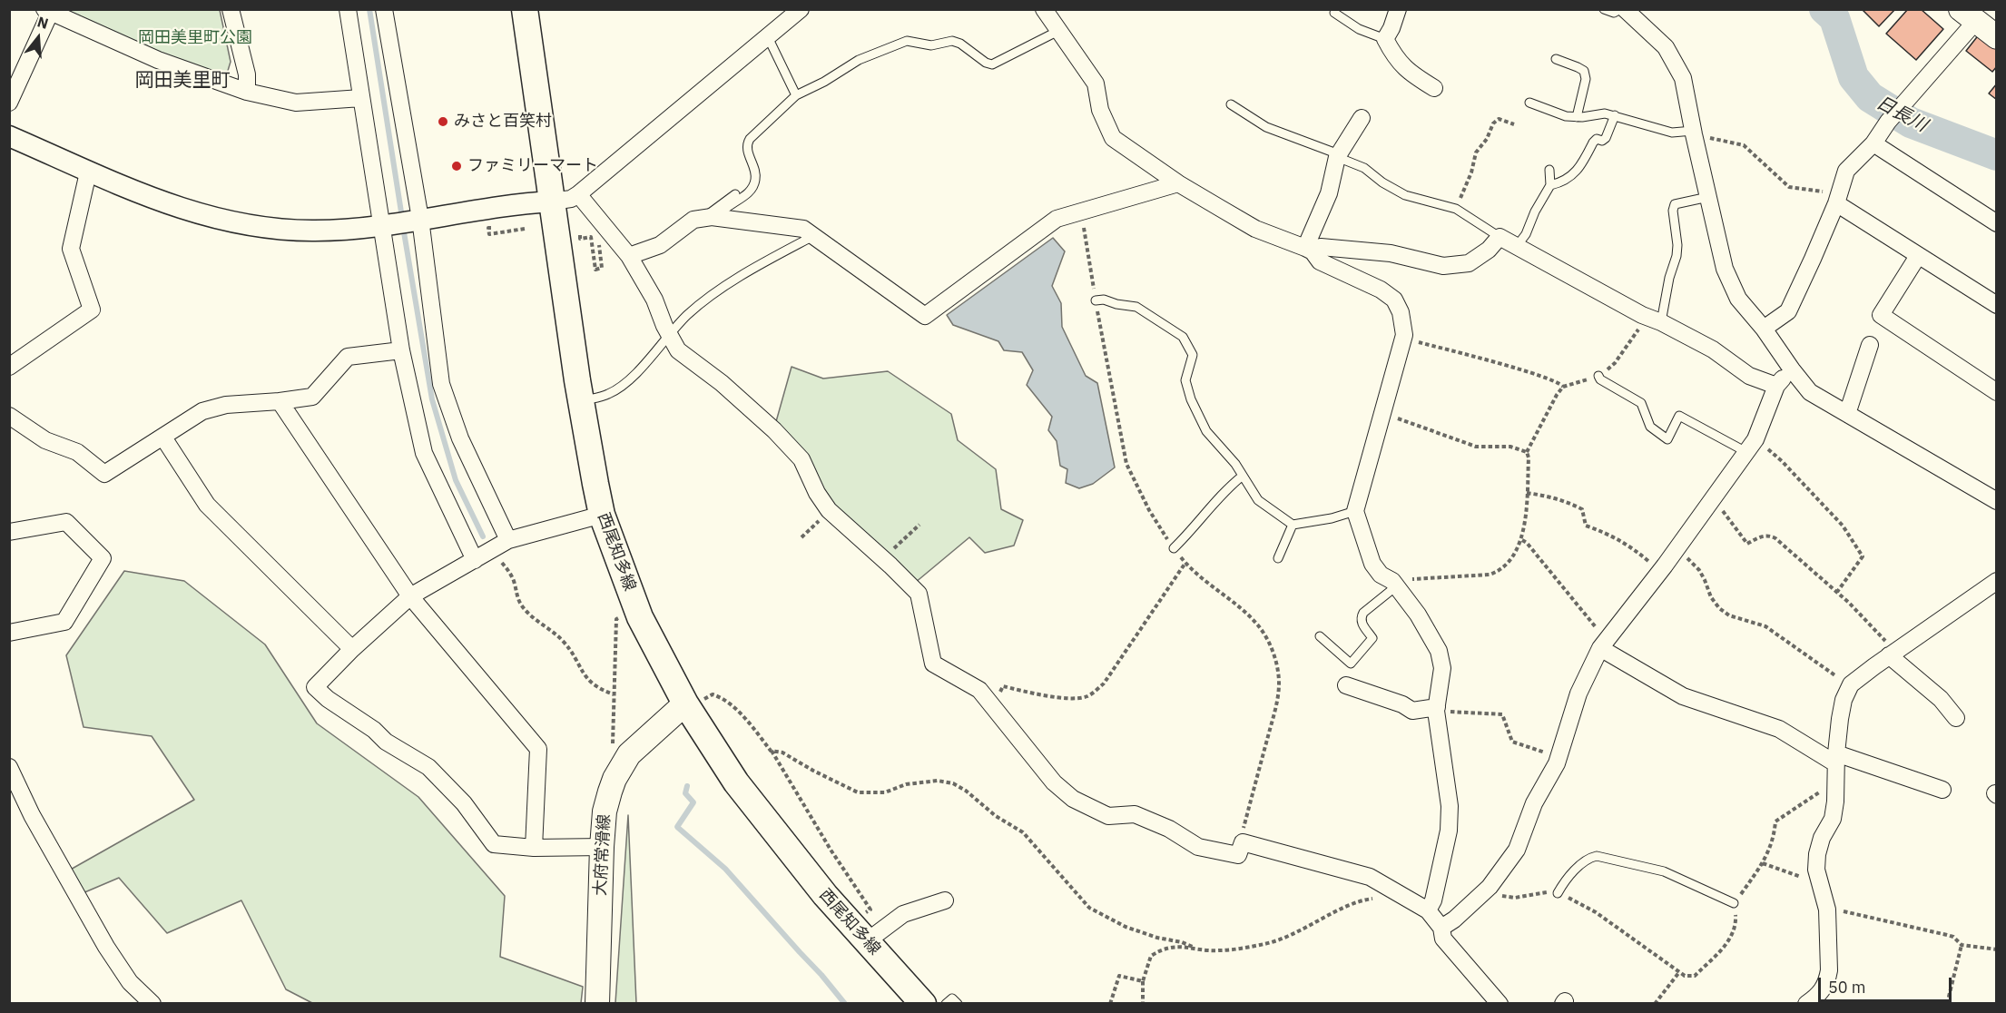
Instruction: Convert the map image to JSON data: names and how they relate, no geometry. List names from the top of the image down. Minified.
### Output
{"streets":{"main road":["西尾知多線","大府常滑線"]},"crossings":[["西尾知多線","大府常滑線"]],"districts":["岡田美里町"],"water":["日長川"],"parks":["岡田美里町公園"],"places":["みさと百笑村","ファミリーマート"],"scale_bar":"50 m","north":"top"}
